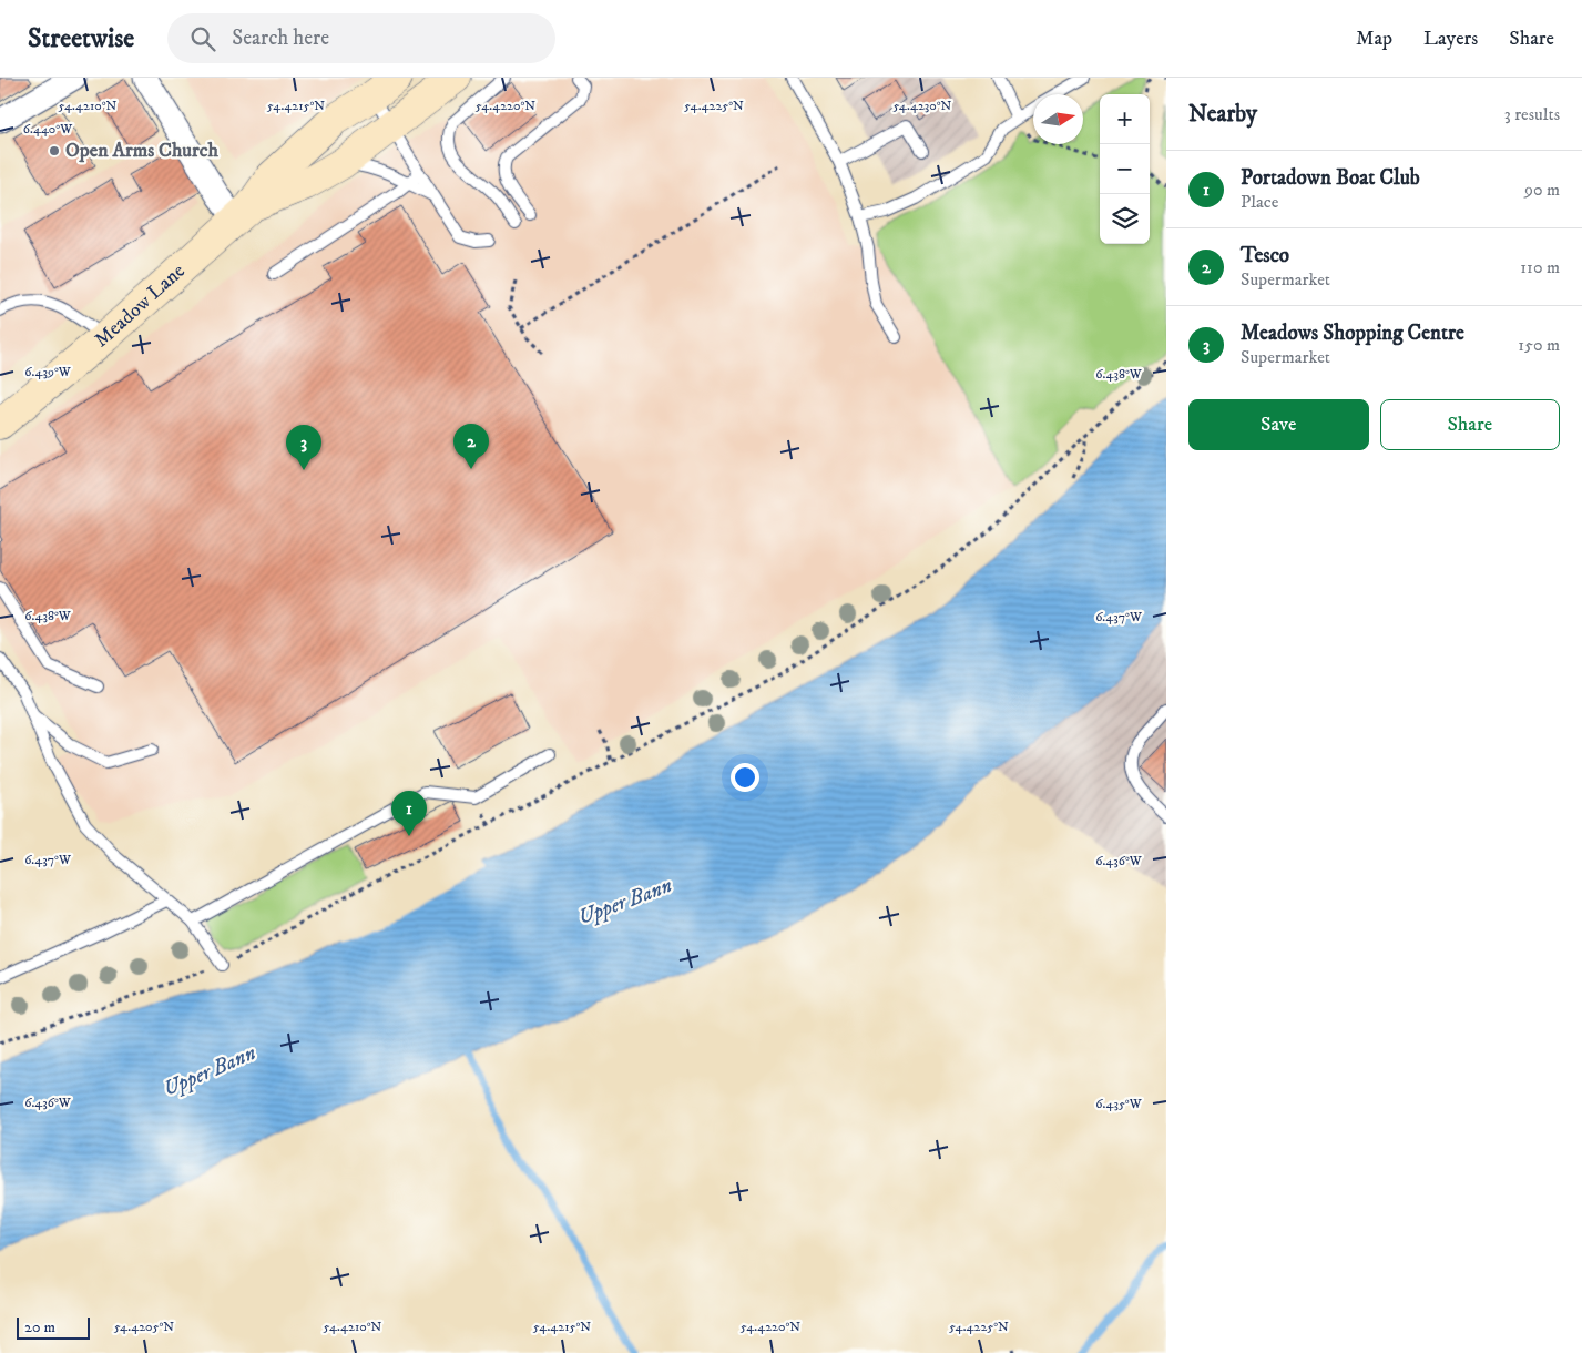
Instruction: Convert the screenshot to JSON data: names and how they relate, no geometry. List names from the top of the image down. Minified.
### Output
{"streets":{"street":["Meadow Lane"]},"water":["Upper Bann"],"places":["Open Arms Church"],"scale_bar":"20 m","north":"right","page":{"header":"Streetwise","search":"Search here","nav":["Map","Layers","Share"],"heading":["Nearby","3 results"],"map_buttons":["+","−"],"list":[{"mark":"1","name":"Portadown Boat Club","note":"Place","value":"90 m"},{"mark":"2","name":"Tesco","note":"Supermarket","value":"110 m"},{"mark":"3","name":"Meadows Shopping Centre","note":"Supermarket","value":"150 m"}],"buttons":["Save","Share"],"pins":["2","3","1"],"scale":"20 m"},"coordinates":["54.4210°N","54.4215°N","54.4220°N","54.4225°N","54.4230°N","6.440°W","6.439°W","6.438°W","6.437°W","6.436°W","6.435°W","54.4205°N"]}
